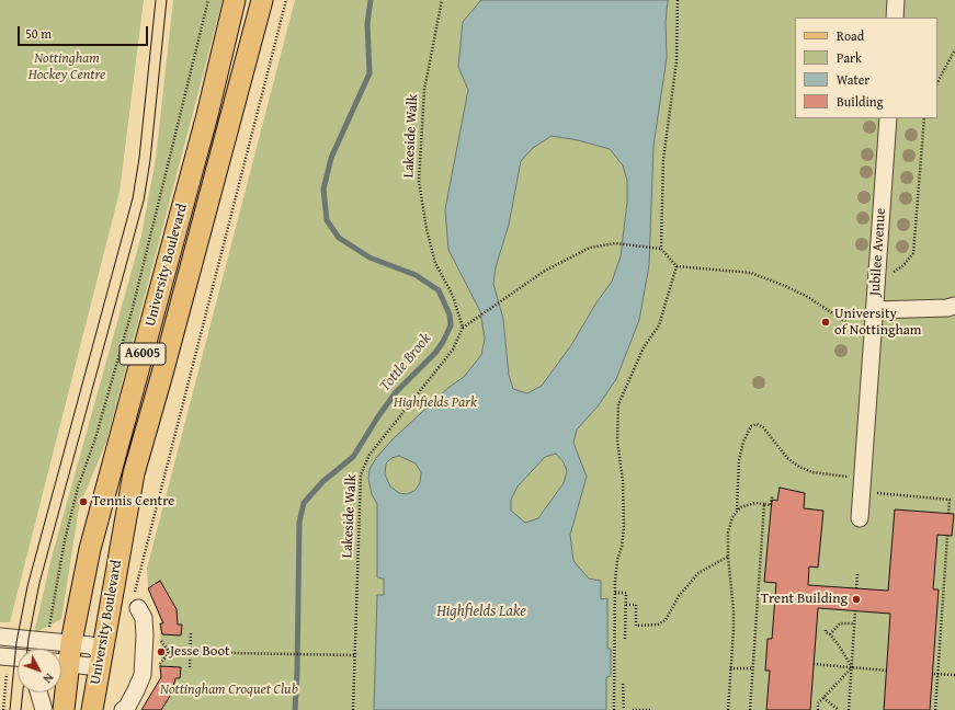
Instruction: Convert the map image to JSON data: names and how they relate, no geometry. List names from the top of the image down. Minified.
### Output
{"streets":{"main road":["University Boulevard","A6005"],"street":["Jubilee Avenue"],"path":["Lakeside Walk"]},"water":["Tottle Brook","Highfields Lake"],"parks":["Nottingham Hockey Centre","Highfields Park","Nottingham Croquet Club"],"places":["University of Nottingham","Tennis Centre","Trent Building","Jesse Boot"],"legend":["Road","Park","Water","Building"],"scale_bar":"50 m","north":"bottom right"}
